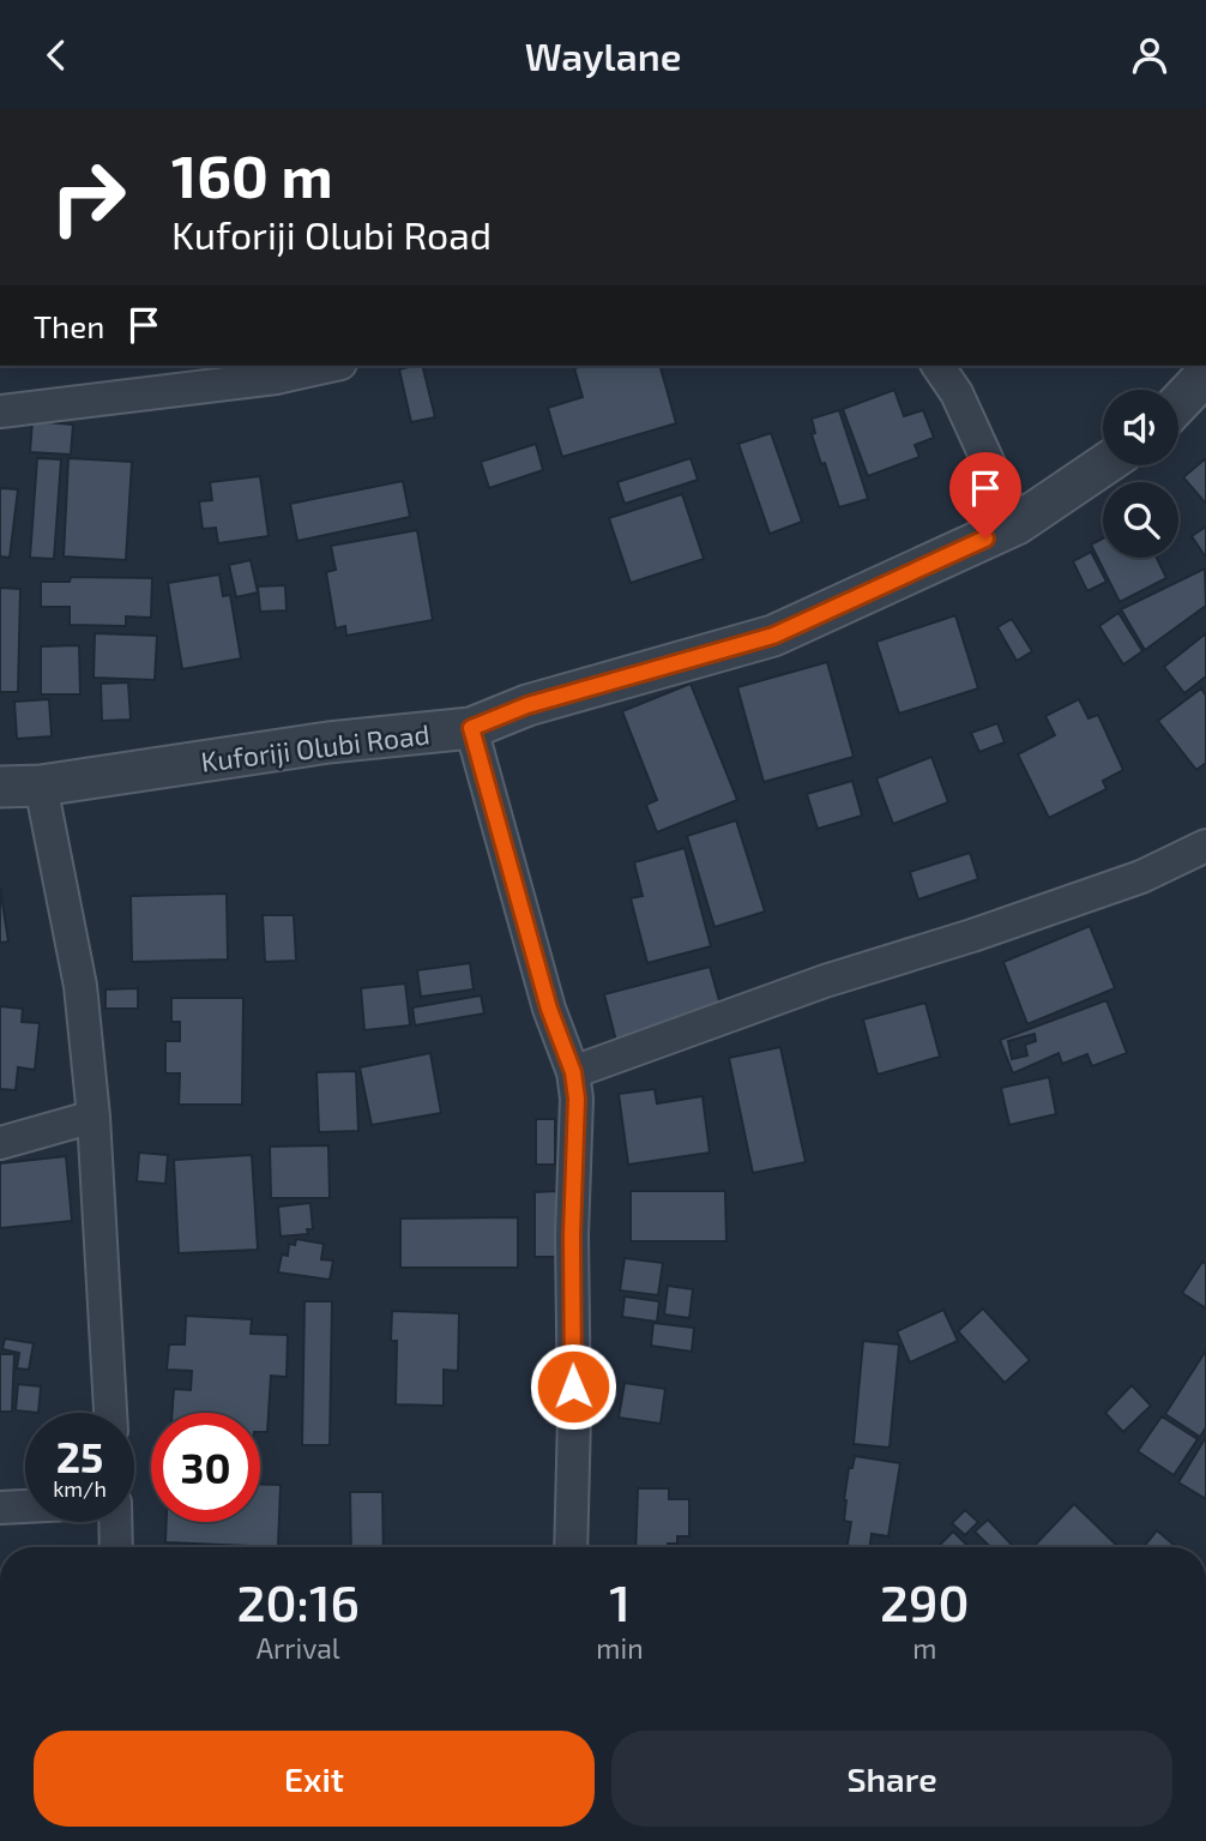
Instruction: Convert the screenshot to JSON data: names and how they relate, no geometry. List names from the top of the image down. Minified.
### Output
{"streets":{"street":["Kuforiji Olubi Road"]},"page":{"header":"Waylane","turn":["160 m","Kuforiji Olubi Road"],"then":"Then","speed":"25 km/h","limit":"30","eta":["20:16","Arrival","1","min","290","m"],"buttons":["Exit","Share"]}}
